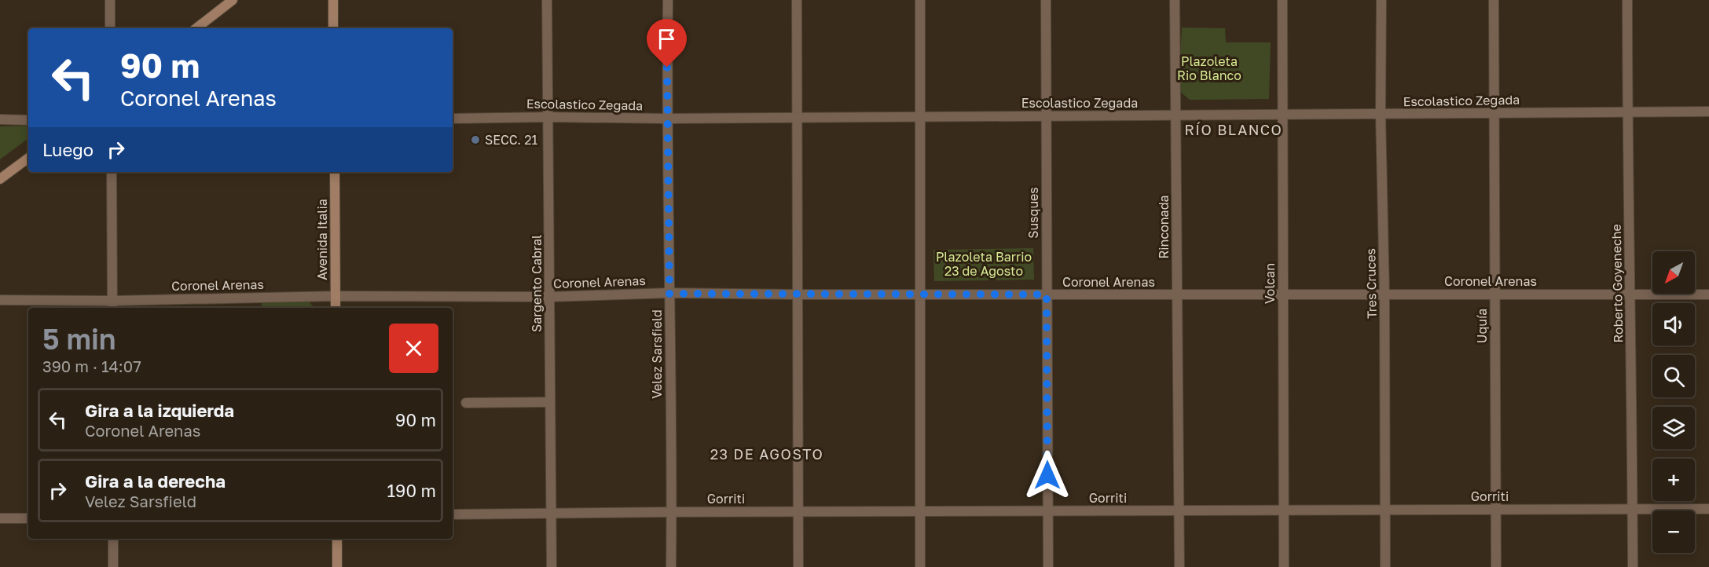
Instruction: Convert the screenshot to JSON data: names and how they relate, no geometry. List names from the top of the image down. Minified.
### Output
{"streets":{"main road":["Avenida Italia"],"street":["Escolastico Zegada","Susques","Rinconada","Coronel Arenas","Sargento Cabral","Volcan","Tres Cruces","Roberto Goyeneche","Uquía","Velez Sarsfield","Gorriti"]},"crossings":[["Escolastico Zegada","Susques"],["Escolastico Zegada","Rinconada"],["Escolastico Zegada","Sargento Cabral"],["Escolastico Zegada","Volcan"],["Escolastico Zegada","Tres Cruces"],["Escolastico Zegada","Roberto Goyeneche"],["Escolastico Zegada","Uquía"],["Escolastico Zegada","Velez Sarsfield"],["Susques","Coronel Arenas"],["Susques","Gorriti"],["Rinconada","Coronel Arenas"],["Rinconada","Gorriti"],["Avenida Italia","Coronel Arenas"],["Coronel Arenas","Sargento Cabral"],["Coronel Arenas","Volcan"],["Coronel Arenas","Tres Cruces"],["Coronel Arenas","Roberto Goyeneche"],["Coronel Arenas","Uquía"],["Coronel Arenas","Velez Sarsfield"],["Sargento Cabral","Gorriti"],["Volcan","Gorriti"],["Tres Cruces","Gorriti"],["Roberto Goyeneche","Gorriti"],["Uquía","Gorriti"],["Velez Sarsfield","Gorriti"]],"districts":["RÍO BLANCO","23 DE AGOSTO"],"parks":["Plazoleta Rio Blanco","Plazoleta Barrio 23 de Agosto"],"places":["SECC. 21"],"north":"bottom left","page":{"turn":["90 m","Coronel Arenas"],"then":"Luego","map_buttons":["+","−"],"heading":["5 min","390 m · 14:07"],"list":[{"name":"Gira a la izquierda","note":"Coronel Arenas","value":"90 m"},{"name":"Gira a la derecha","note":"Velez Sarsfield","value":"190 m"}]}}
